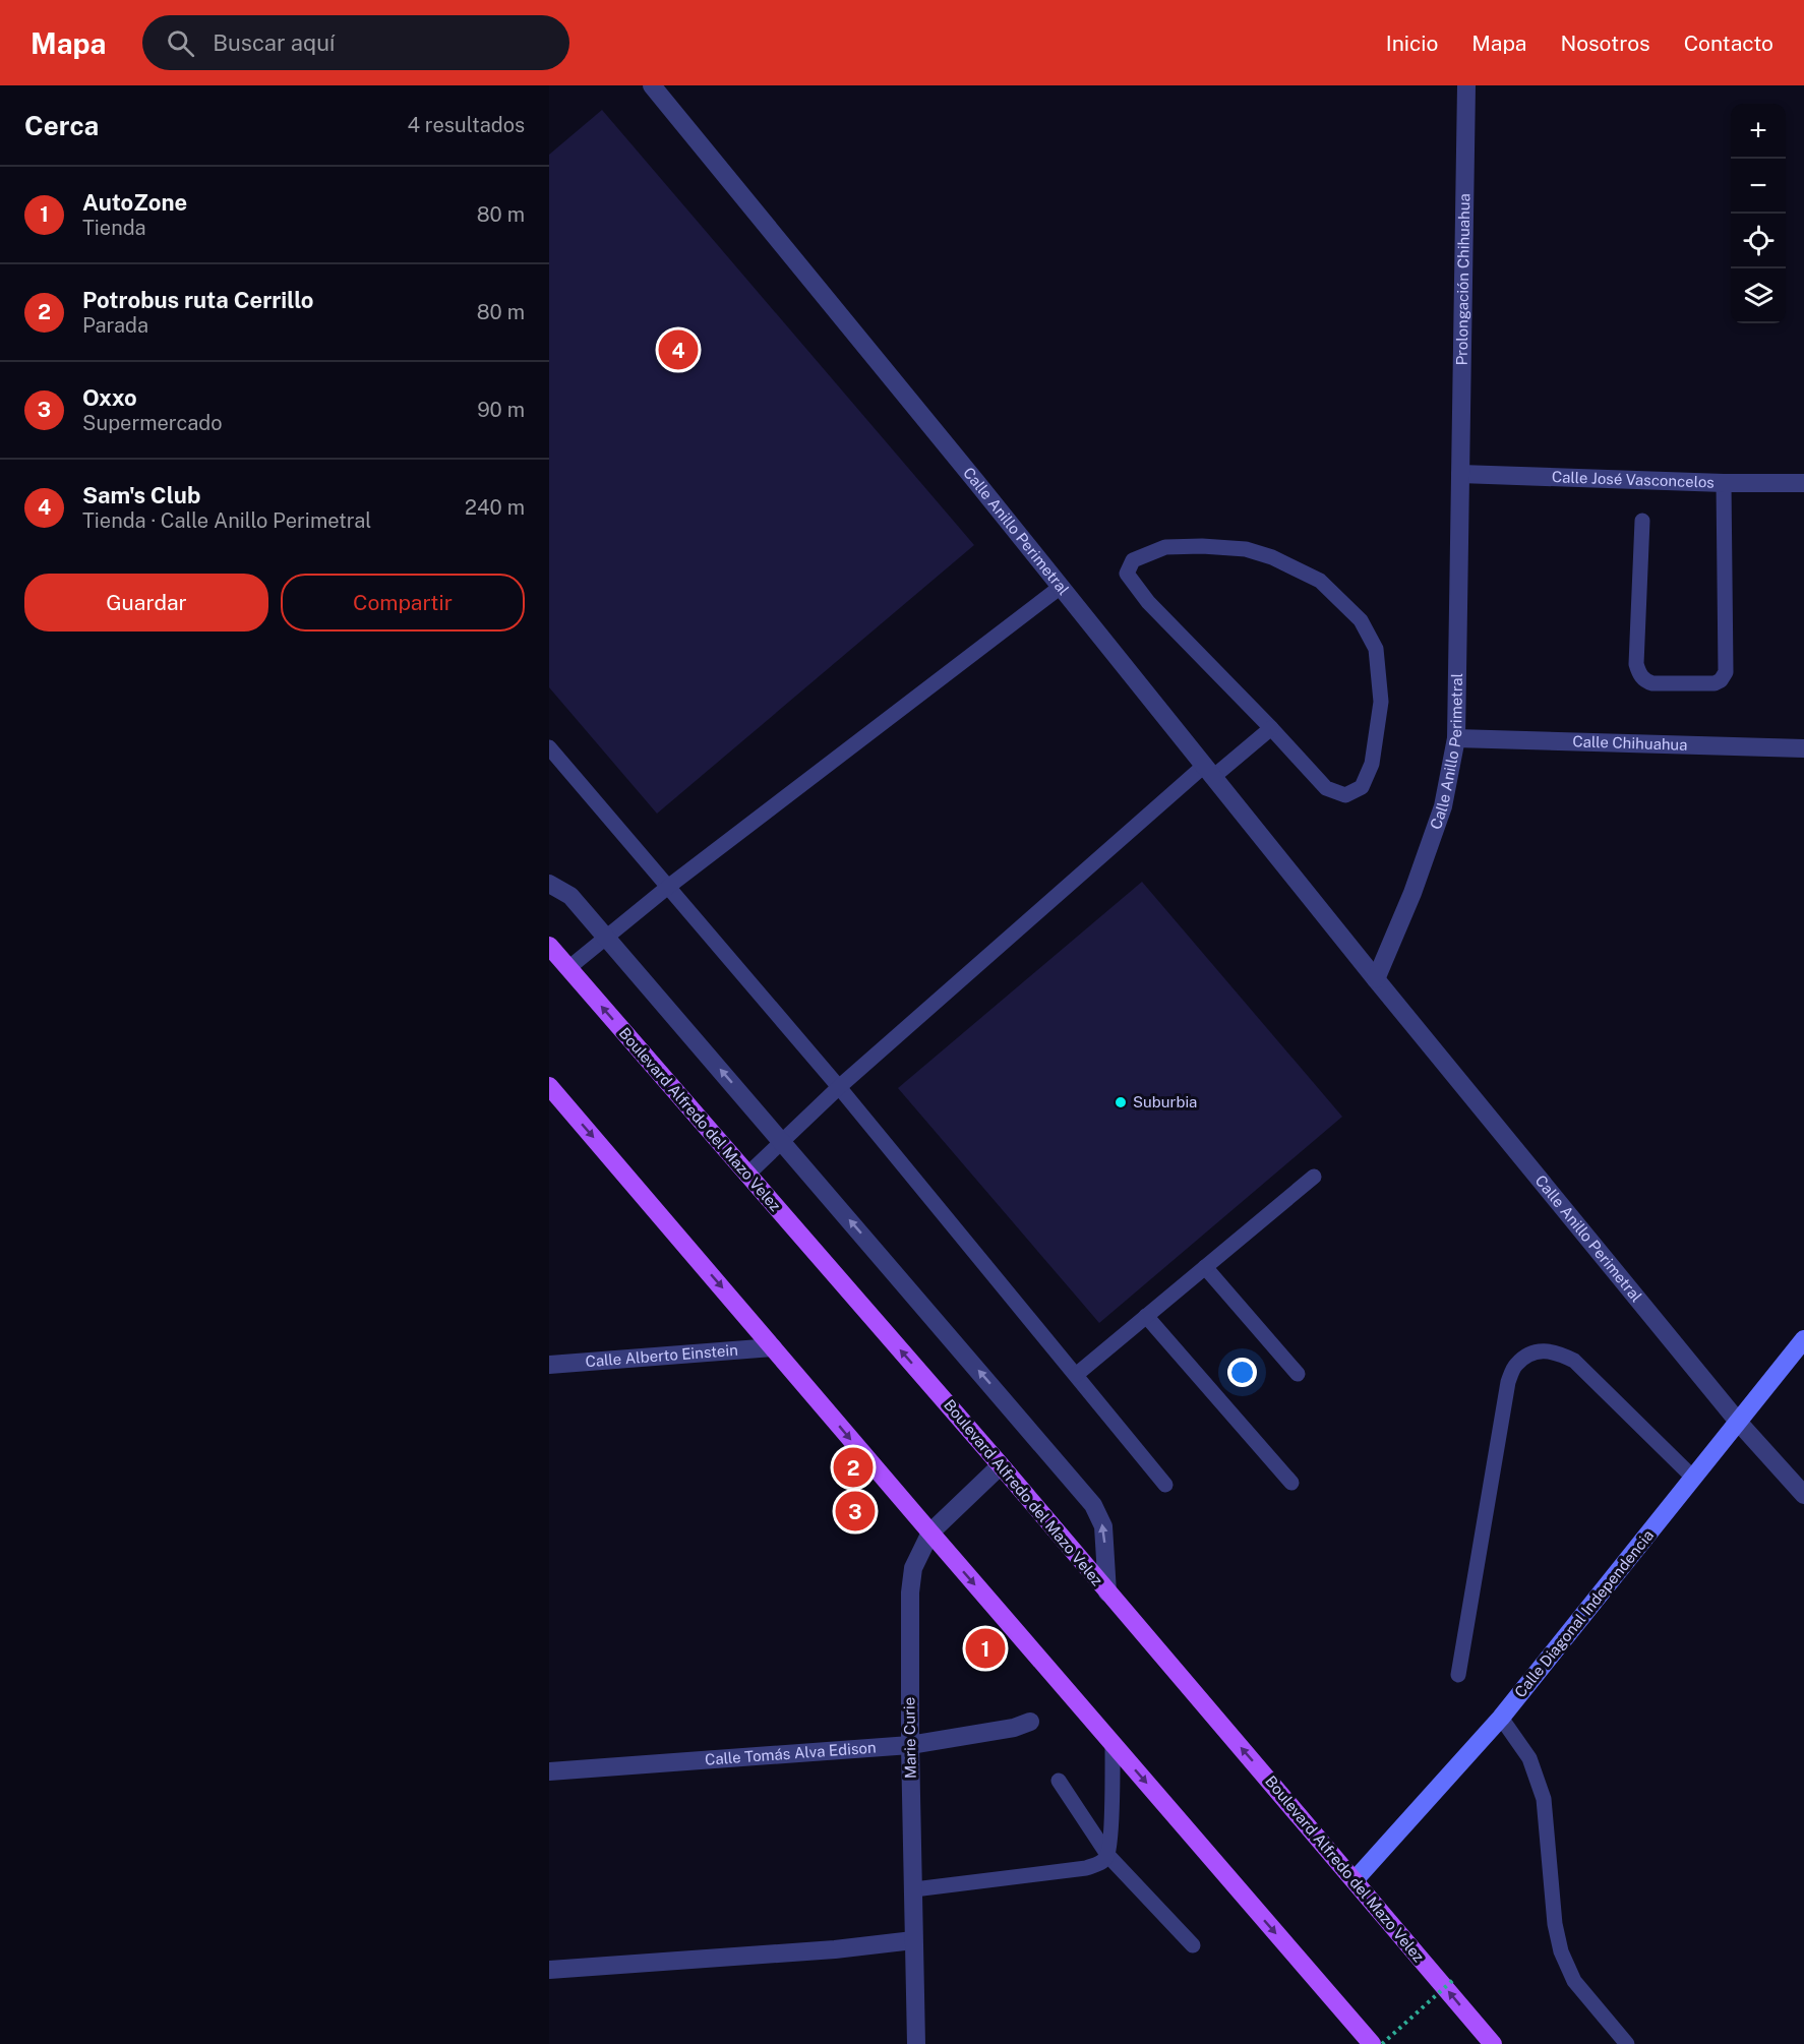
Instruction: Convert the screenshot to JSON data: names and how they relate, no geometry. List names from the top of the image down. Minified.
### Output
{"streets":{"main road":["Boulevard Alfredo del Mazo Velez","Calle Diagonal Independencia"],"street":["Prolongación Chihuahua","Calle José Vasconcelos","Calle Anillo Perimetral","Calle Chihuahua","Calle Alberto Einstein","Marie Curie","Calle Tomás Alva Edison"]},"crossings":[["Prolongación Chihuahua","Calle José Vasconcelos"],["Prolongación Chihuahua","Calle Anillo Perimetral"],["Calle José Vasconcelos","Calle Anillo Perimetral"],["Calle Anillo Perimetral","Calle Chihuahua"],["Calle Anillo Perimetral","Calle Diagonal Independencia"],["Boulevard Alfredo del Mazo Velez","Calle Diagonal Independencia"],["Boulevard Alfredo del Mazo Velez","Marie Curie"],["Marie Curie","Calle Tomás Alva Edison"]],"places":["Suburbia"],"page":{"header":"Mapa","search":"Buscar aquí","nav":["Inicio","Mapa","Nosotros","Contacto"],"heading":["Cerca","4 resultados"],"map_buttons":["+","−"],"list":[{"mark":"1","name":"AutoZone","note":"Tienda","value":"80 m"},{"mark":"2","name":"Potrobus ruta Cerrillo","note":"Parada","value":"80 m"},{"mark":"3","name":"Oxxo","note":"Supermercado","value":"90 m"},{"mark":"4","name":"Sam's Club","note":"Tienda · Calle Anillo Perimetral","value":"240 m"}],"pins":["4","2","3","1"],"buttons":["Guardar","Compartir"]}}
